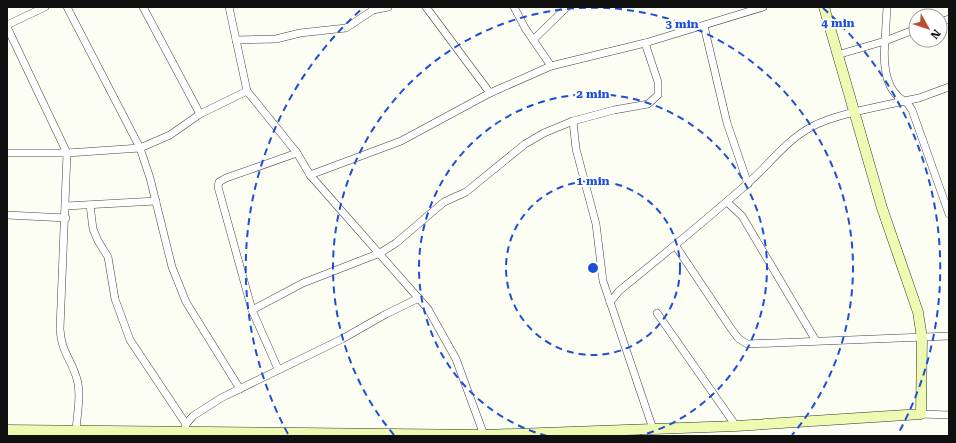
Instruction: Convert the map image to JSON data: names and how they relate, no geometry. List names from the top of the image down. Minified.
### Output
{"north":"bottom right","rings":["4 min","3 min","2 min","1 min"]}
